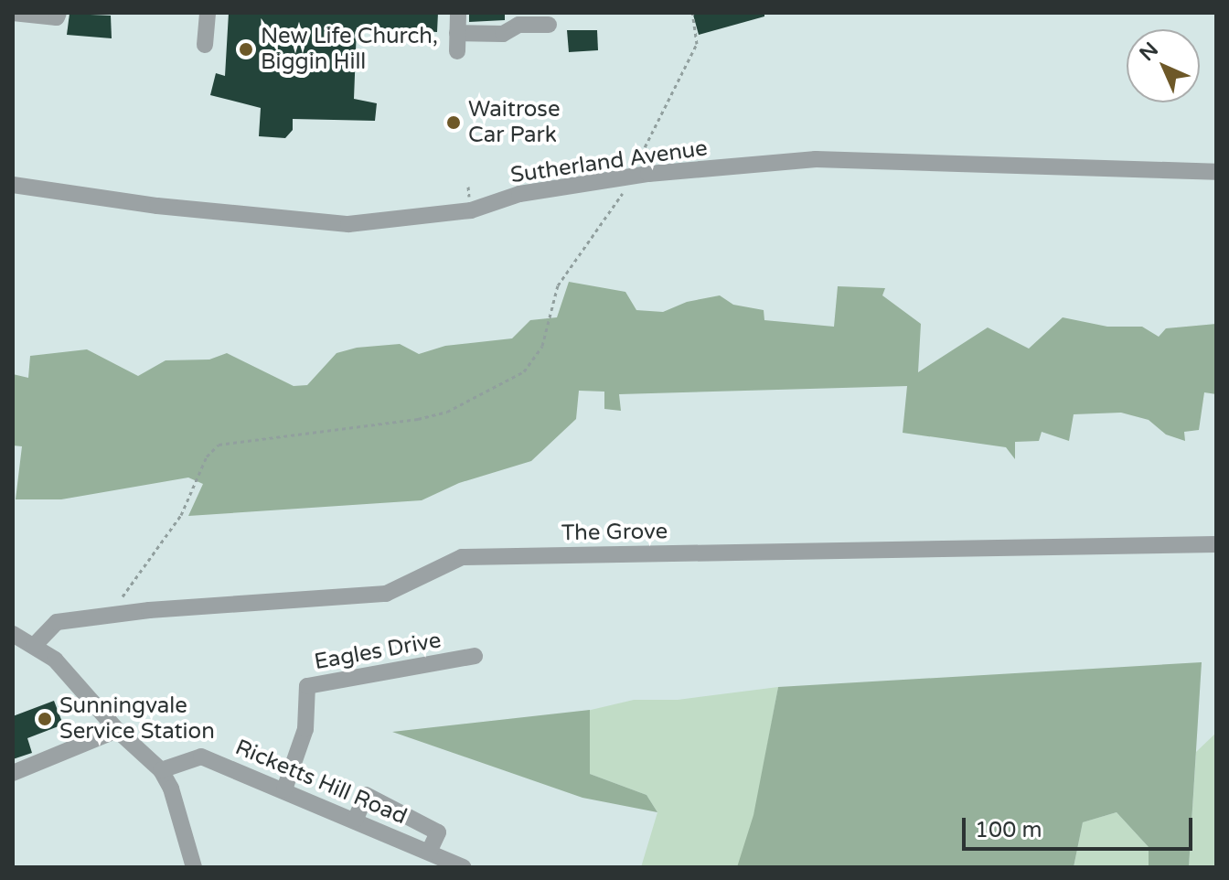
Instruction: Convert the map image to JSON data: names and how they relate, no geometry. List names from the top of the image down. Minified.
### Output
{"streets":{"street":["Sutherland Avenue","The Grove","Eagles Drive","Ricketts Hill Road"]},"crossings":[["Eagles Drive","Ricketts Hill Road"]],"places":["New Life Church, Biggin Hill","Waitrose Car Park","Sunningvale Service Station"],"scale_bar":"100 m","north":"top left"}
